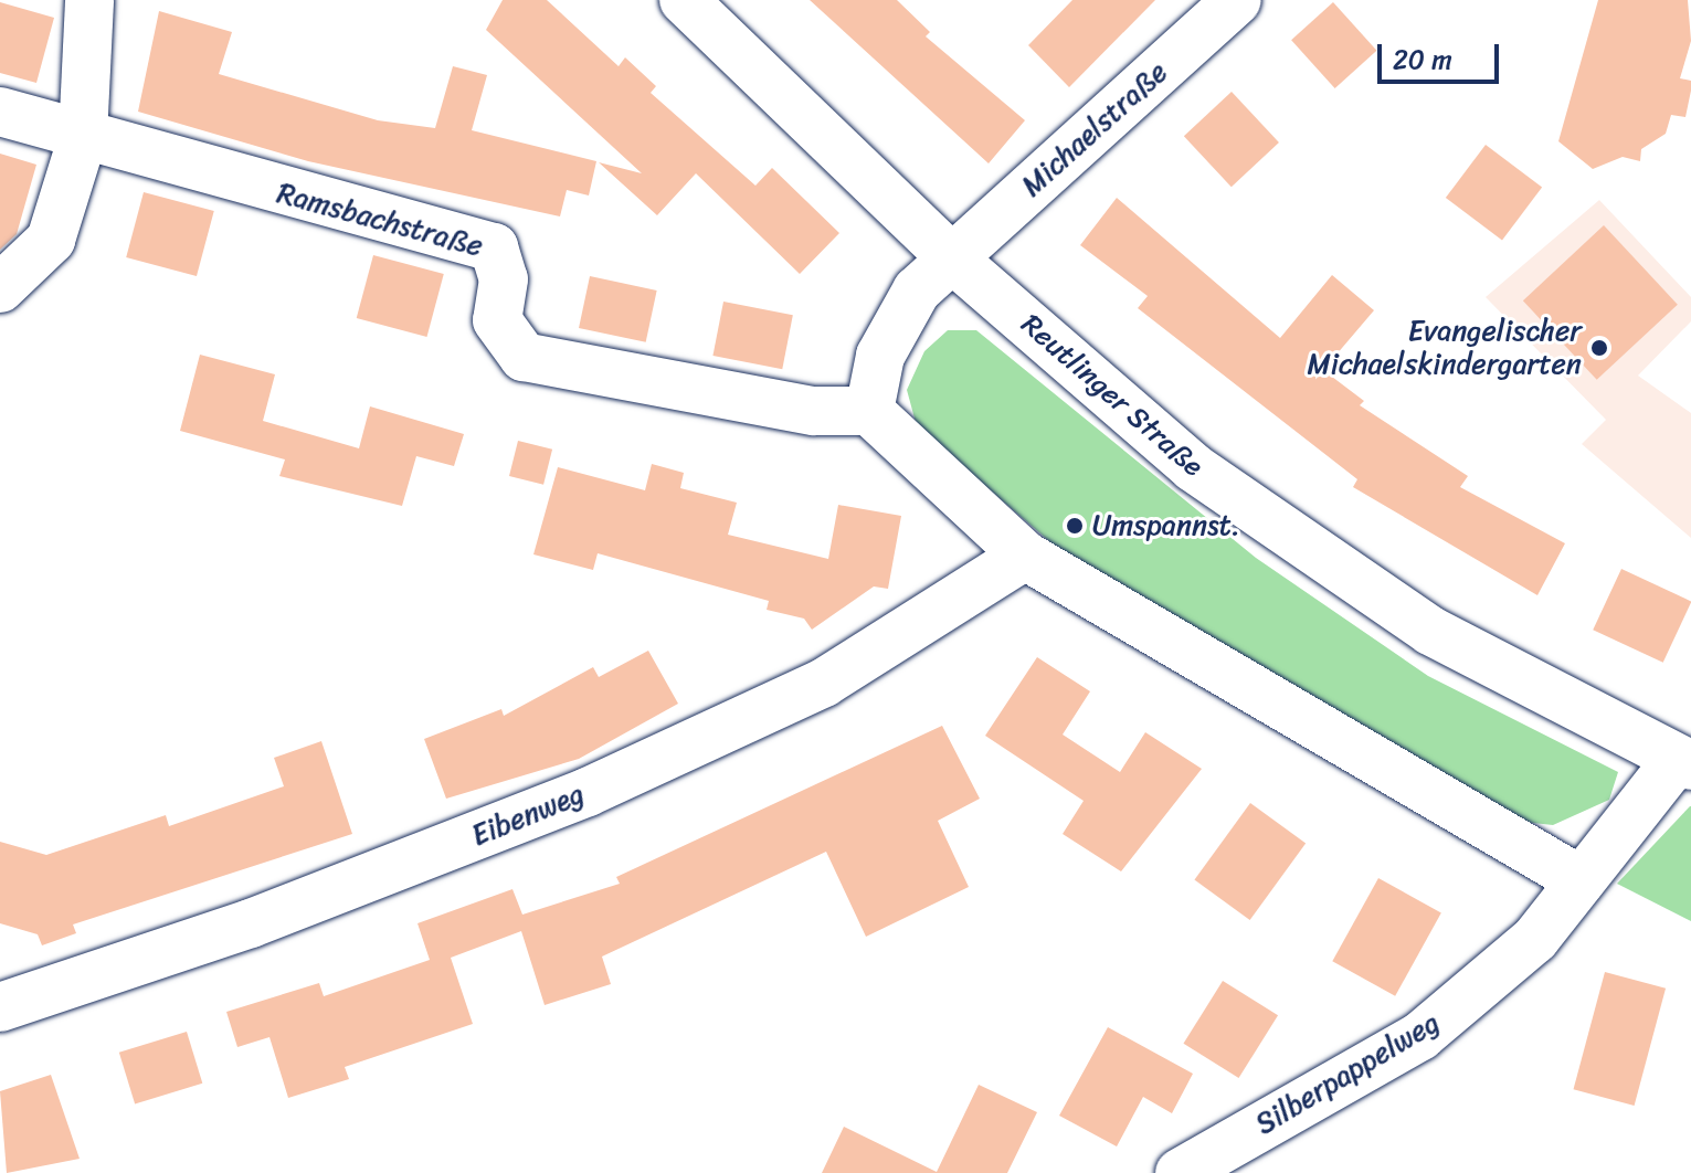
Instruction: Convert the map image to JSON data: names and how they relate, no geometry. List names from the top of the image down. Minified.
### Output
{"streets":{"street":["Michaelstraße","Ramsbachstraße","Reutlinger Straße","Eibenweg","Silberpappelweg"]},"crossings":[["Michaelstraße","Reutlinger Straße"],["Reutlinger Straße","Silberpappelweg"]],"places":["Evangelischer Michaelskindergarten","Umspannst."],"scale_bar":"20 m"}
